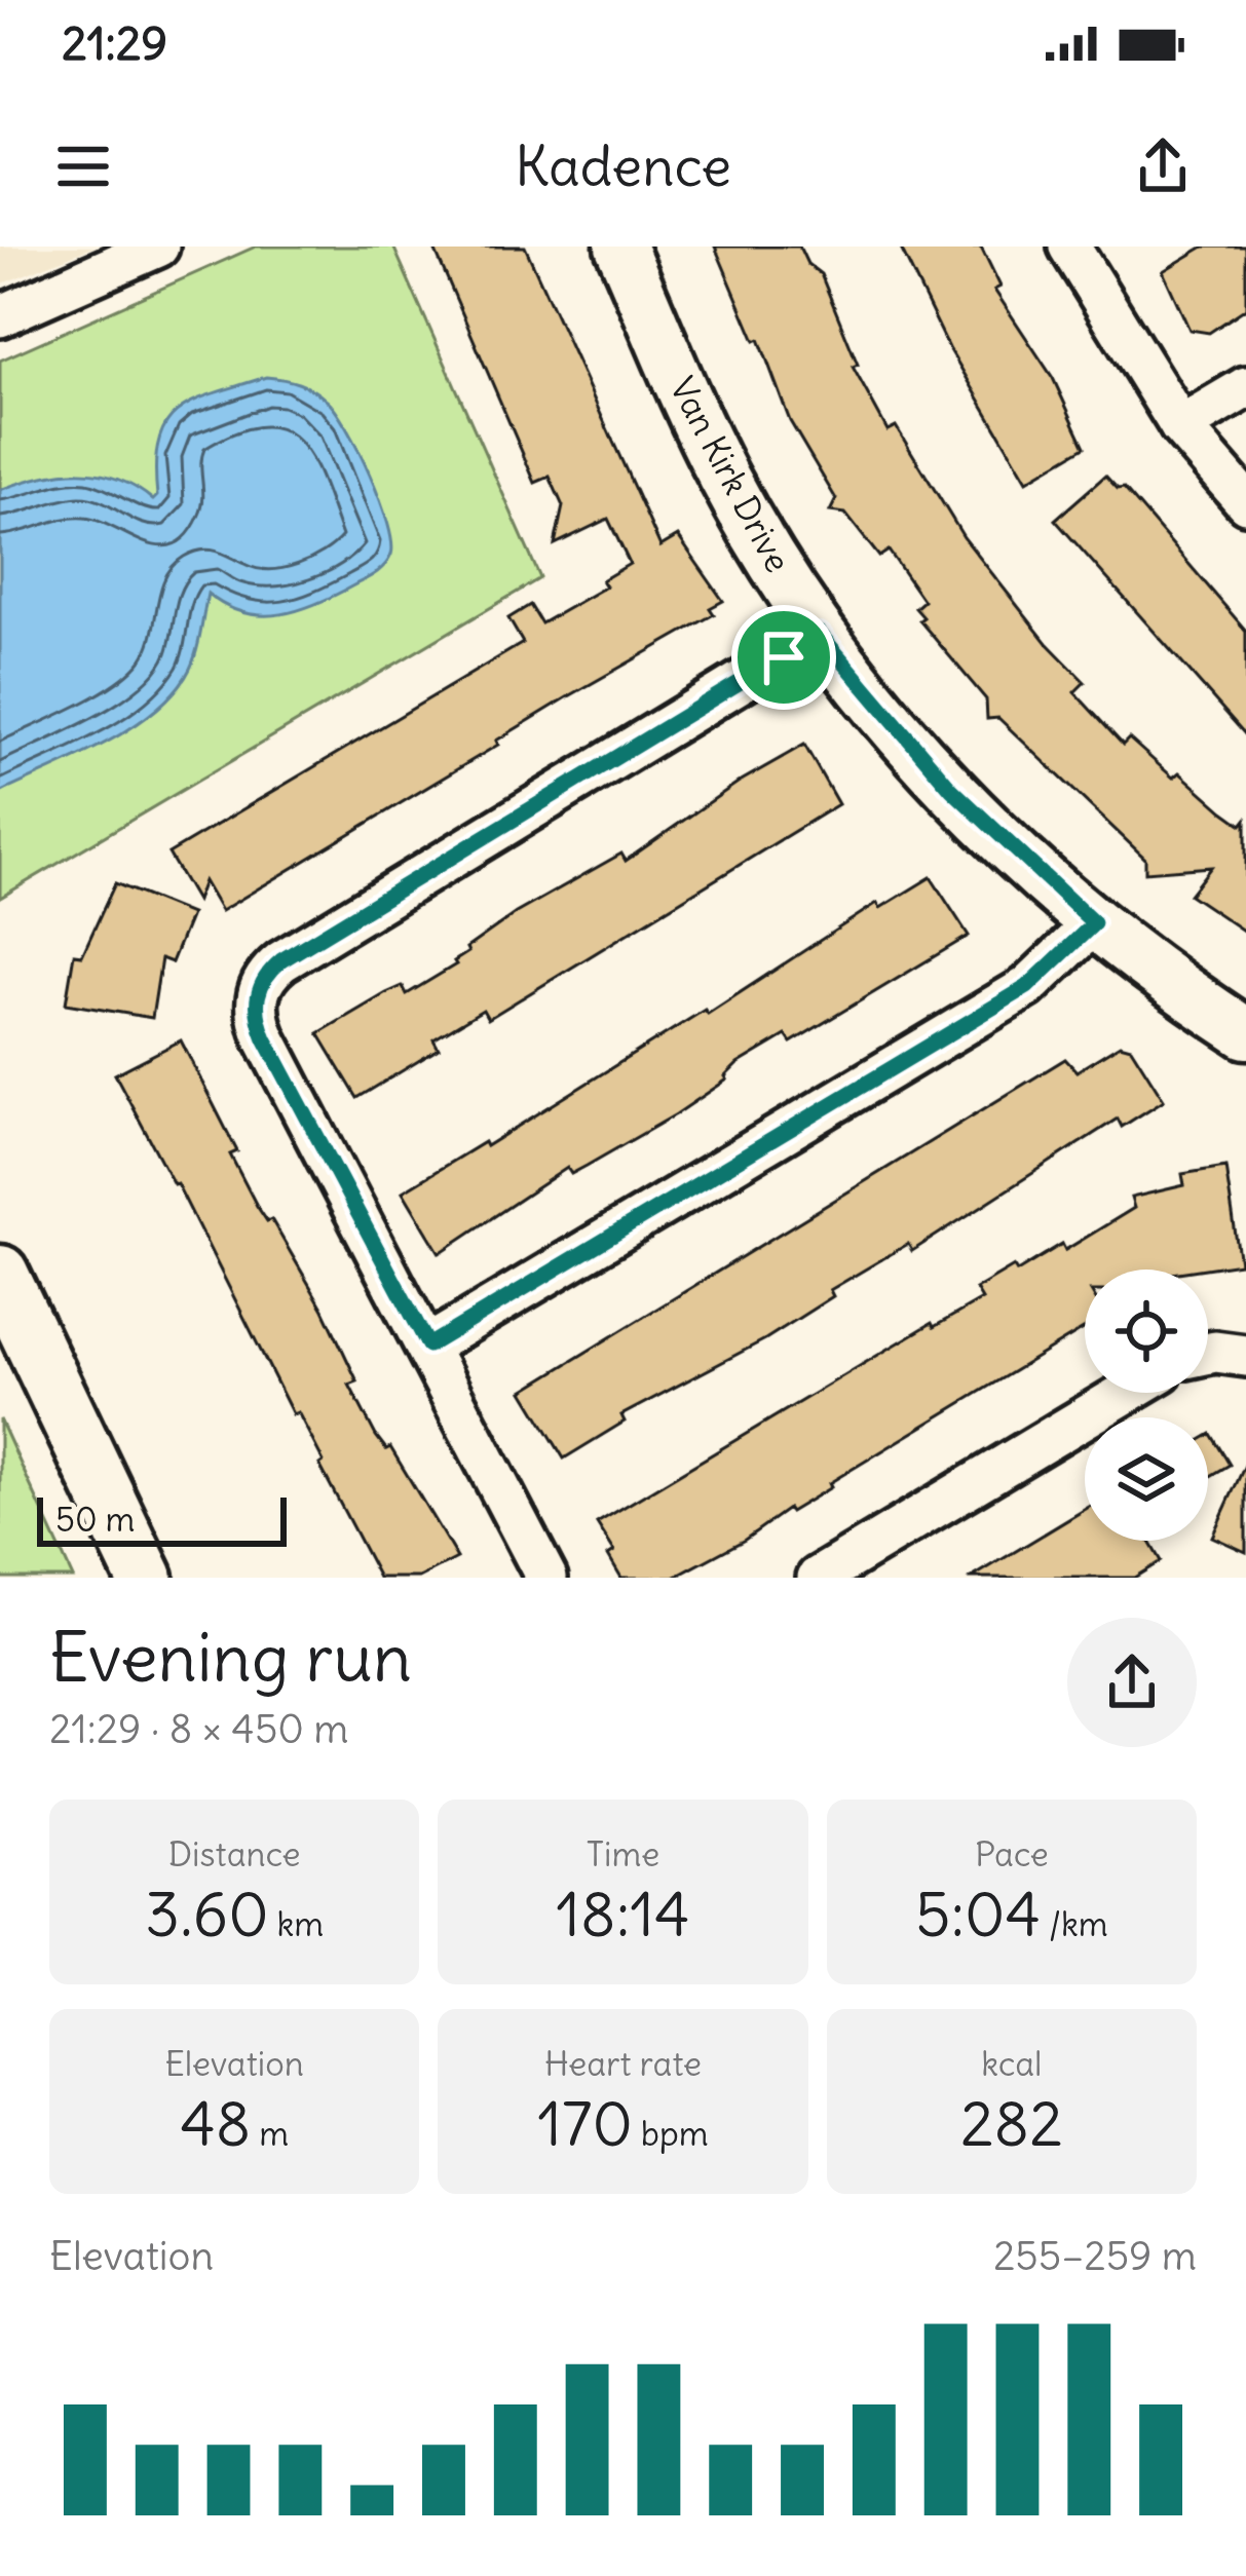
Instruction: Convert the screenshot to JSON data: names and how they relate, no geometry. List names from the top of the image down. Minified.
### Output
{"streets":{"street":["Van Kirk Drive"]},"scale_bar":"50 m","page":{"status":"21:29","header":"Kadence","scale":"50 m","heading":["Evening run","21:29 · 8 × 450 m"],"stats":[["Distance","3.60 km"],["Time","18:14"],["Pace","5:04 /km"],["Elevation","48 m"],["Heart rate","170 bpm"],["kcal","282"]],"chart":["Elevation","255–259 m"]}}
